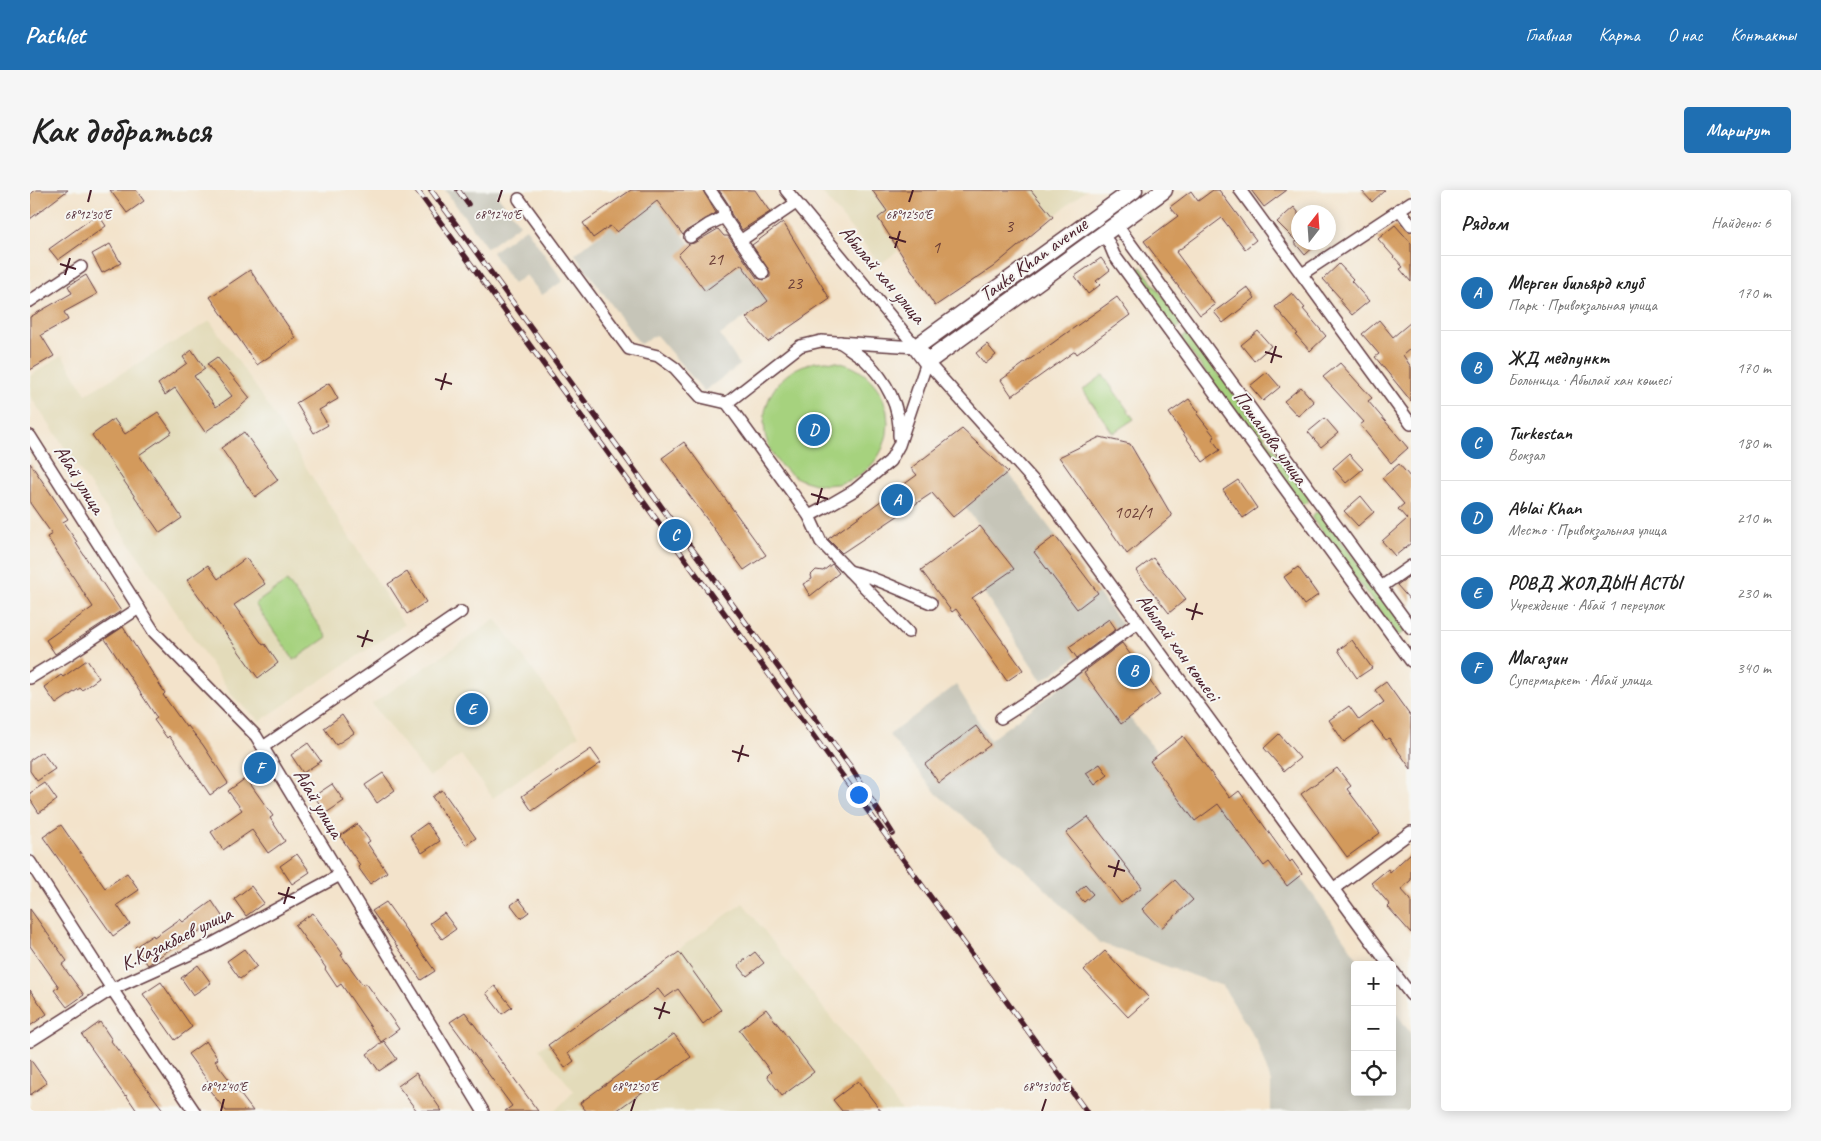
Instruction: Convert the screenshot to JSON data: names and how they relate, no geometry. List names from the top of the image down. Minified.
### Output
{"streets":{"street":["Tauke Khan avenue","Абылай хан улица","Пошанова улица","Абай улица","Абылай хан көшесі","К.Казакбаев улица"]},"crossings":[["Tauke Khan avenue","Абылай хан улица"],["Tauke Khan avenue","Пошанова улица"],["Tauke Khan avenue","Абылай хан көшесі"],["Абылай хан улица","Абылай хан көшесі"],["Абай улица","К.Казакбаев улица"]],"house_numbers":["3","1","21","23","102/1"],"north":"top","page":{"header":"Pathlet","nav":["Главная","Карта","О нас","Контакты"],"buttons":"Маршрут","title":"Как добраться","heading":["Рядом","Найдено: 6"],"list":[{"mark":"A","name":"Мерген бильярд клуб","note":"Парк · Привокзальная улица","value":"170 m"},{"mark":"B","name":"ЖД медпункт","note":"Больница · Абылай хан көшесі","value":"170 m"},{"mark":"C","name":"Turkestan","note":"Вокзал","value":"180 m"},{"mark":"D","name":"Ablai Khan","note":"Место · Привокзальная улица","value":"210 m"},{"mark":"E","name":"РОВД ЖОЛДЫН АСТЫ","note":"Учреждение · Абай 1 переулок","value":"230 m"},{"mark":"F","name":"Магазин","note":"Супермаркет · Абай улица","value":"340 m"}],"pins":["D","A","C","B","E","F"],"map_buttons":["+","−"]},"coordinates":["68°12'30\"E","68°12'40\"E","68°12'50\"E","68°13'00\"E"]}
